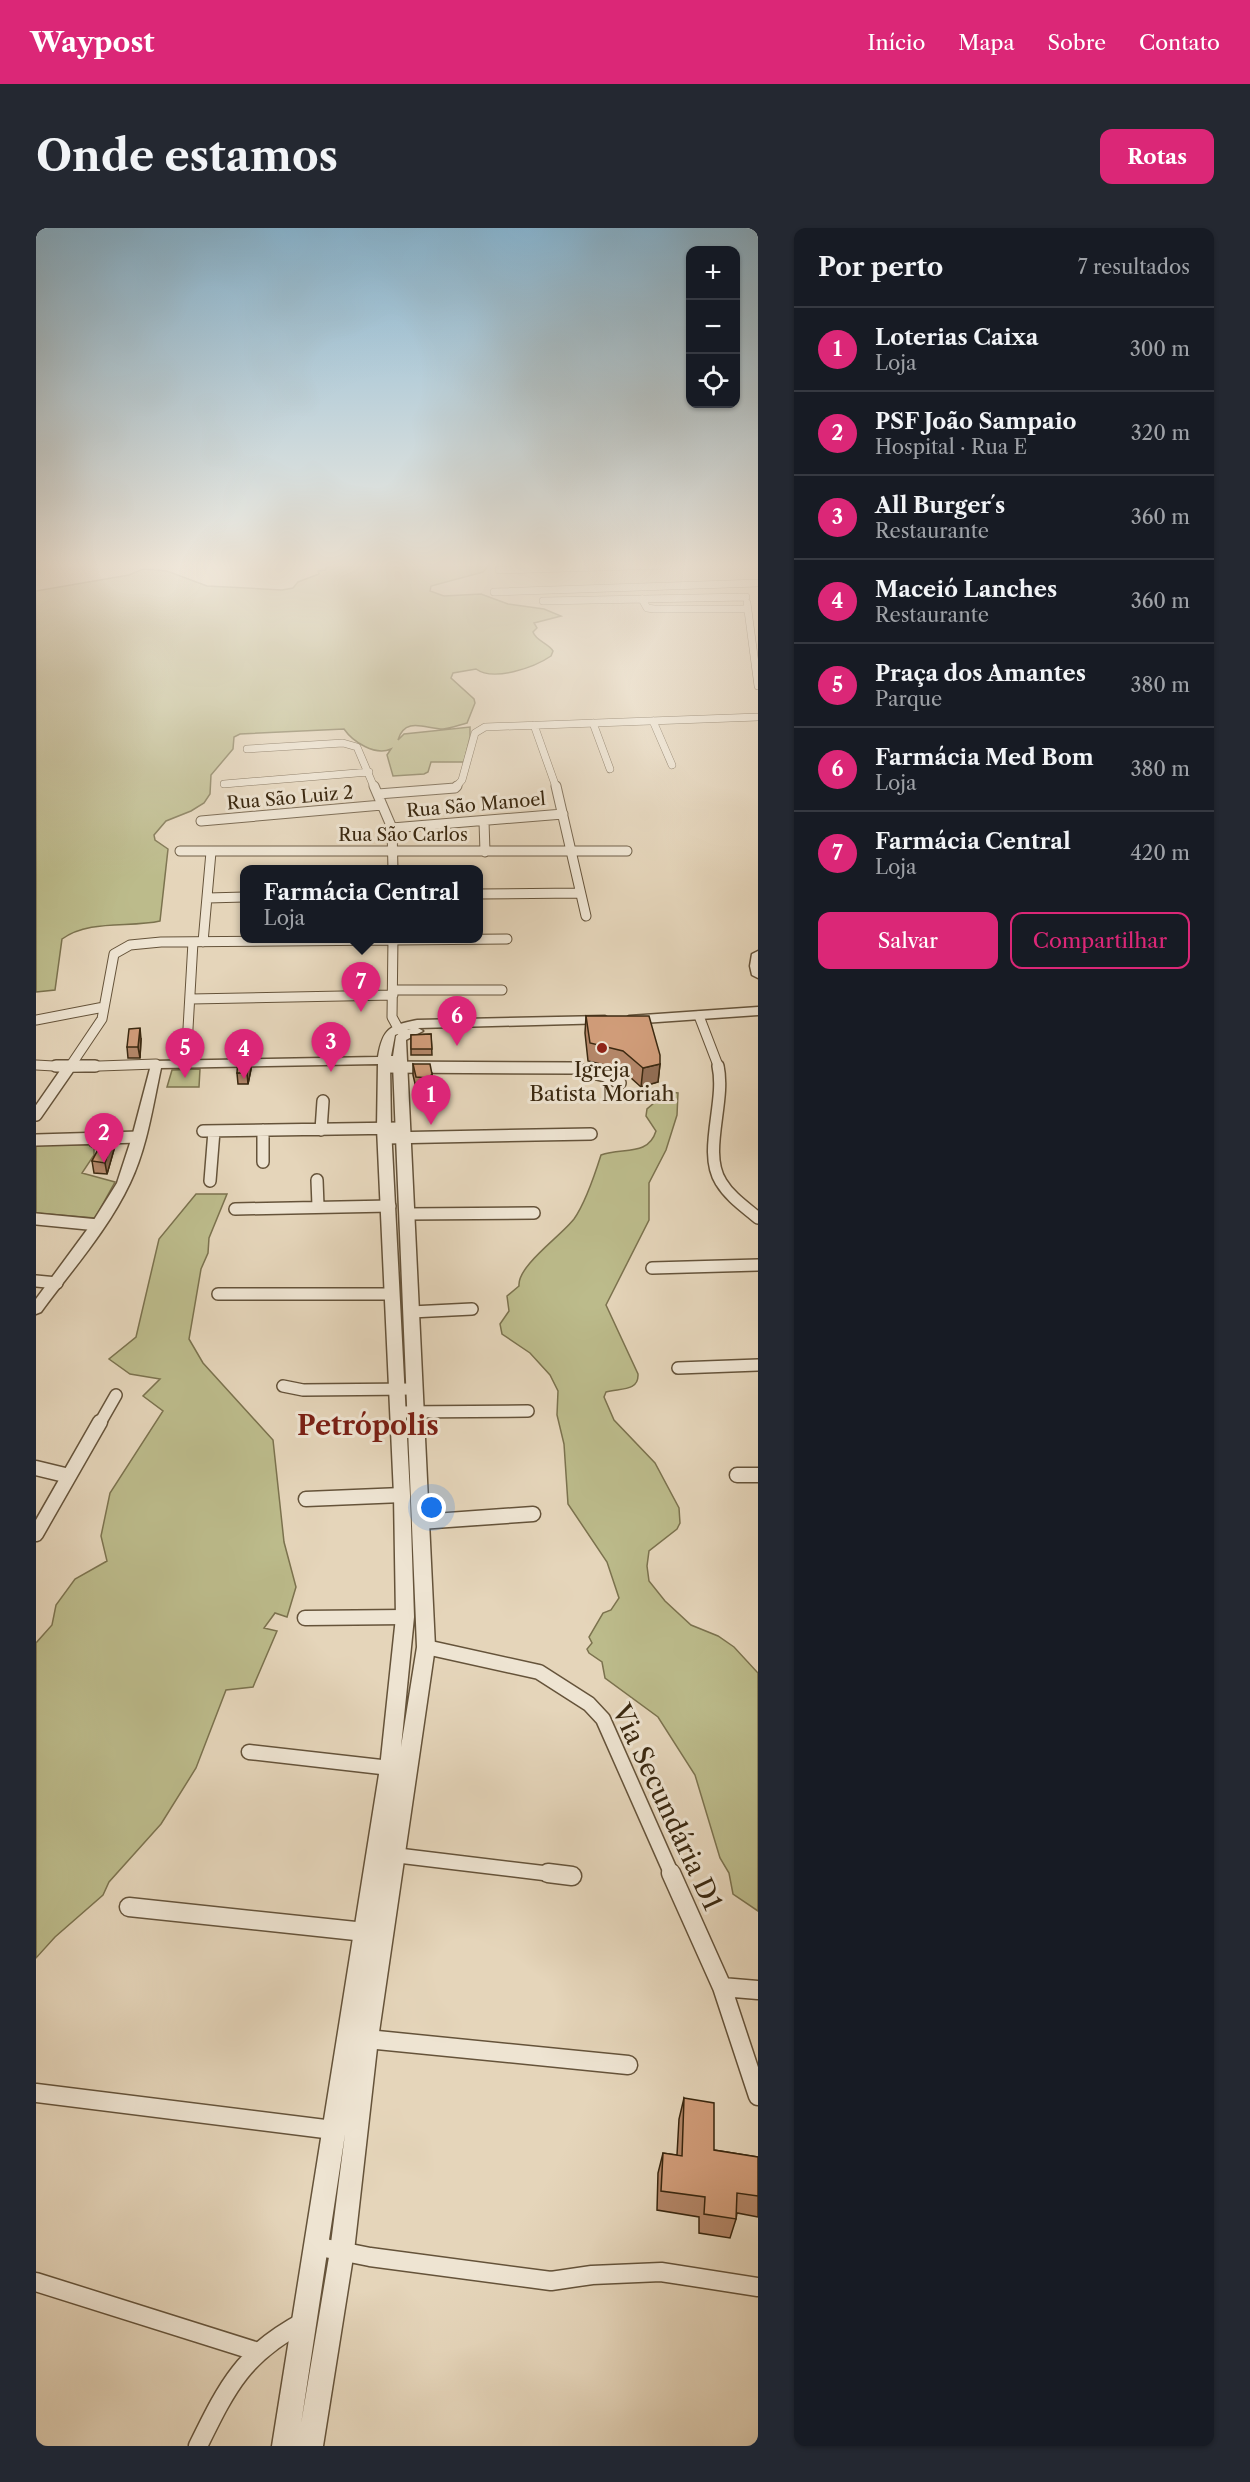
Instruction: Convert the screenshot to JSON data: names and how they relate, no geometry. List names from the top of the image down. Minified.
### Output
{"streets":{"street":["Rua São Luiz 2","Rua São Manoel","Rua São Carlos","Via Secundária D1"]},"districts":["Petrópolis"],"places":["Igreja Batista Moriah"],"page":{"header":"Waypost","nav":["Início","Mapa","Sobre","Contato"],"buttons":["Rotas",["Salvar","Compartilhar"]],"title":"Onde estamos","heading":["Por perto","7 resultados"],"map_buttons":["+","−"],"list":[{"mark":"1","name":"Loterias Caixa","note":"Loja","value":"300 m"},{"mark":"2","name":"PSF João Sampaio","note":"Hospital · Rua E","value":"320 m"},{"mark":"3","name":"All Burger´s","note":"Restaurante","value":"360 m"},{"mark":"4","name":"Maceió Lanches","note":"Restaurante","value":"360 m"},{"mark":"5","name":"Praça dos Amantes","note":"Parque","value":"380 m"},{"mark":"6","name":"Farmácia Med Bom","note":"Loja","value":"380 m"},{"mark":"7","name":"Farmácia Central","note":"Loja","value":"420 m"}],"popup":["Farmácia Central","Loja"],"pins":["7","6","3","5","4","1","2"]}}
